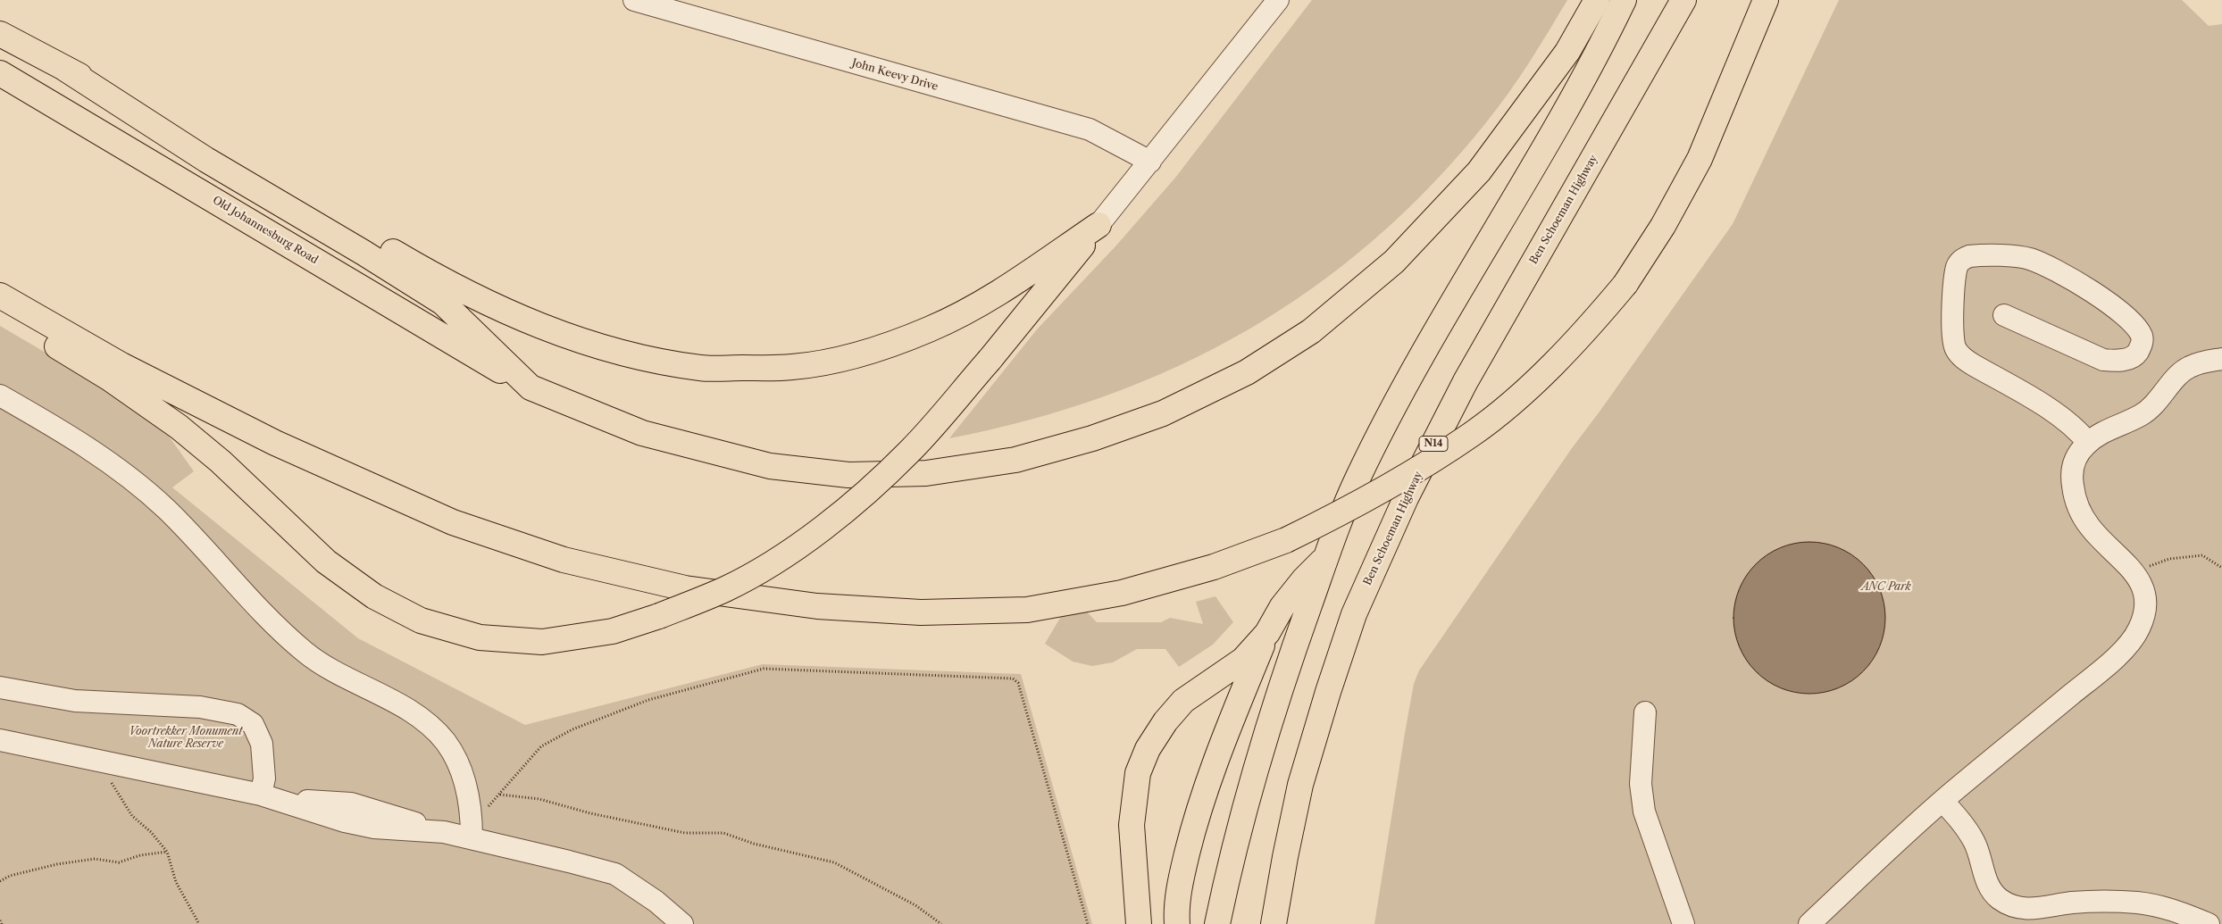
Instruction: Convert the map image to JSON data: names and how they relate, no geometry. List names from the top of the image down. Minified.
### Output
{"streets":{"main road":["Ben Schoeman Highway","Old Johannesburg Road","N14"],"street":["John Keevy Drive"]},"parks":["ANC Park","Voortrekker Monument Nature Reserve"]}
